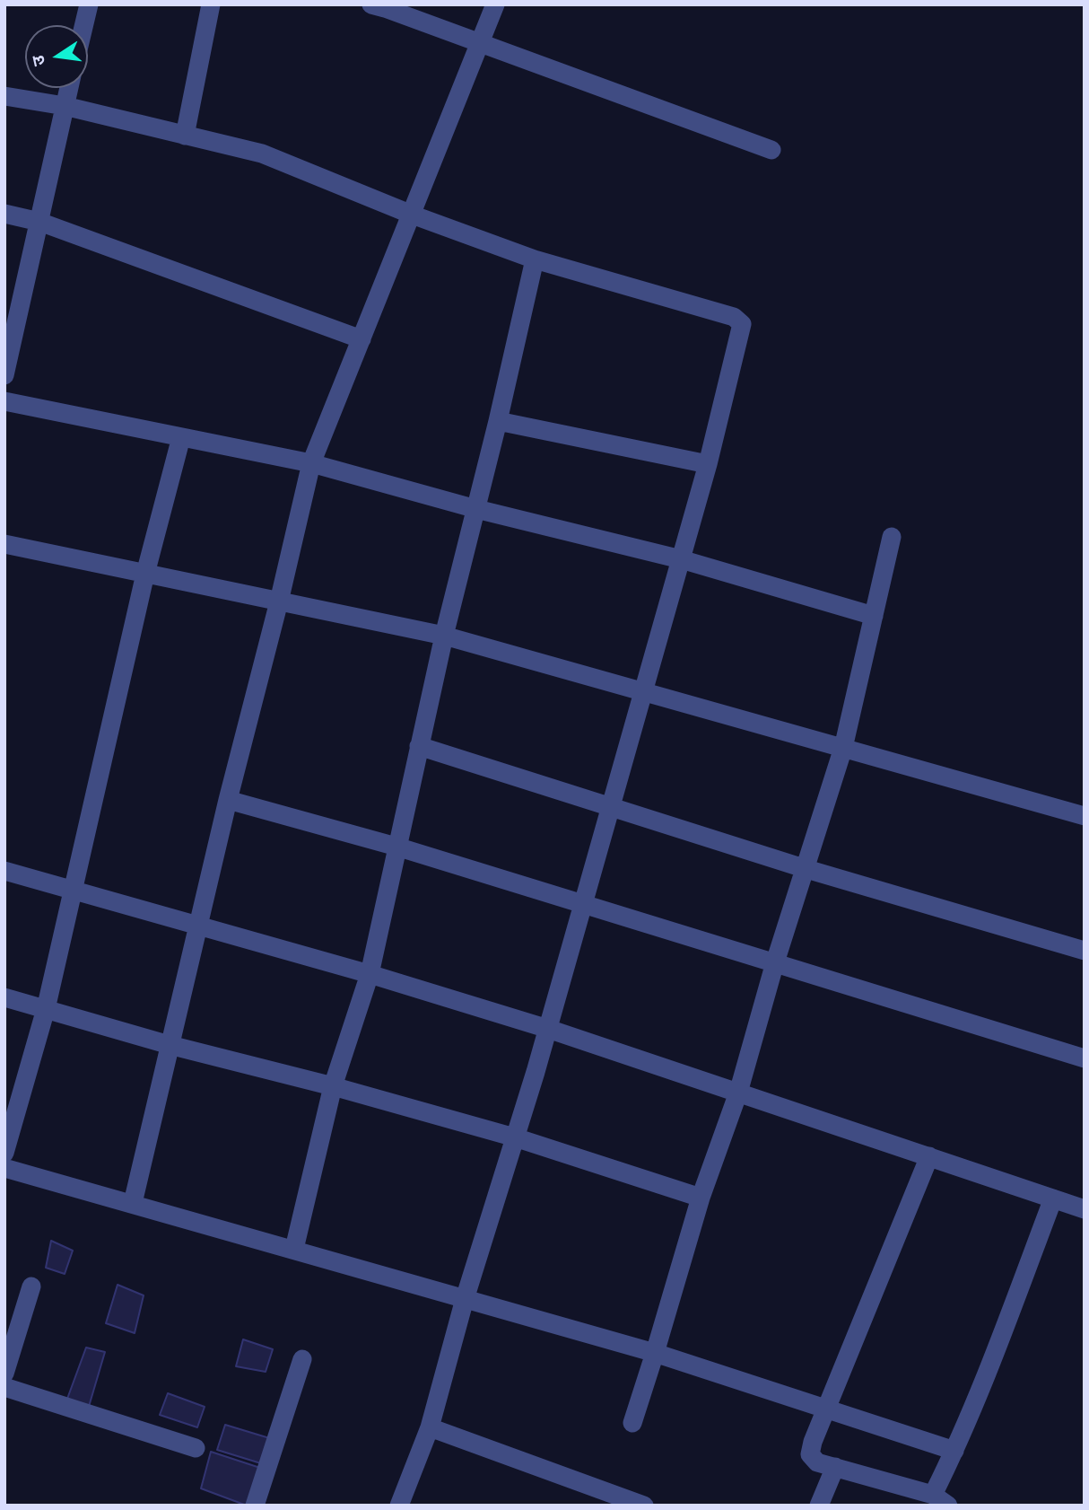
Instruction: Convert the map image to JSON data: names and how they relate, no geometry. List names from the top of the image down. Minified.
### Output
{"north":"left"}
